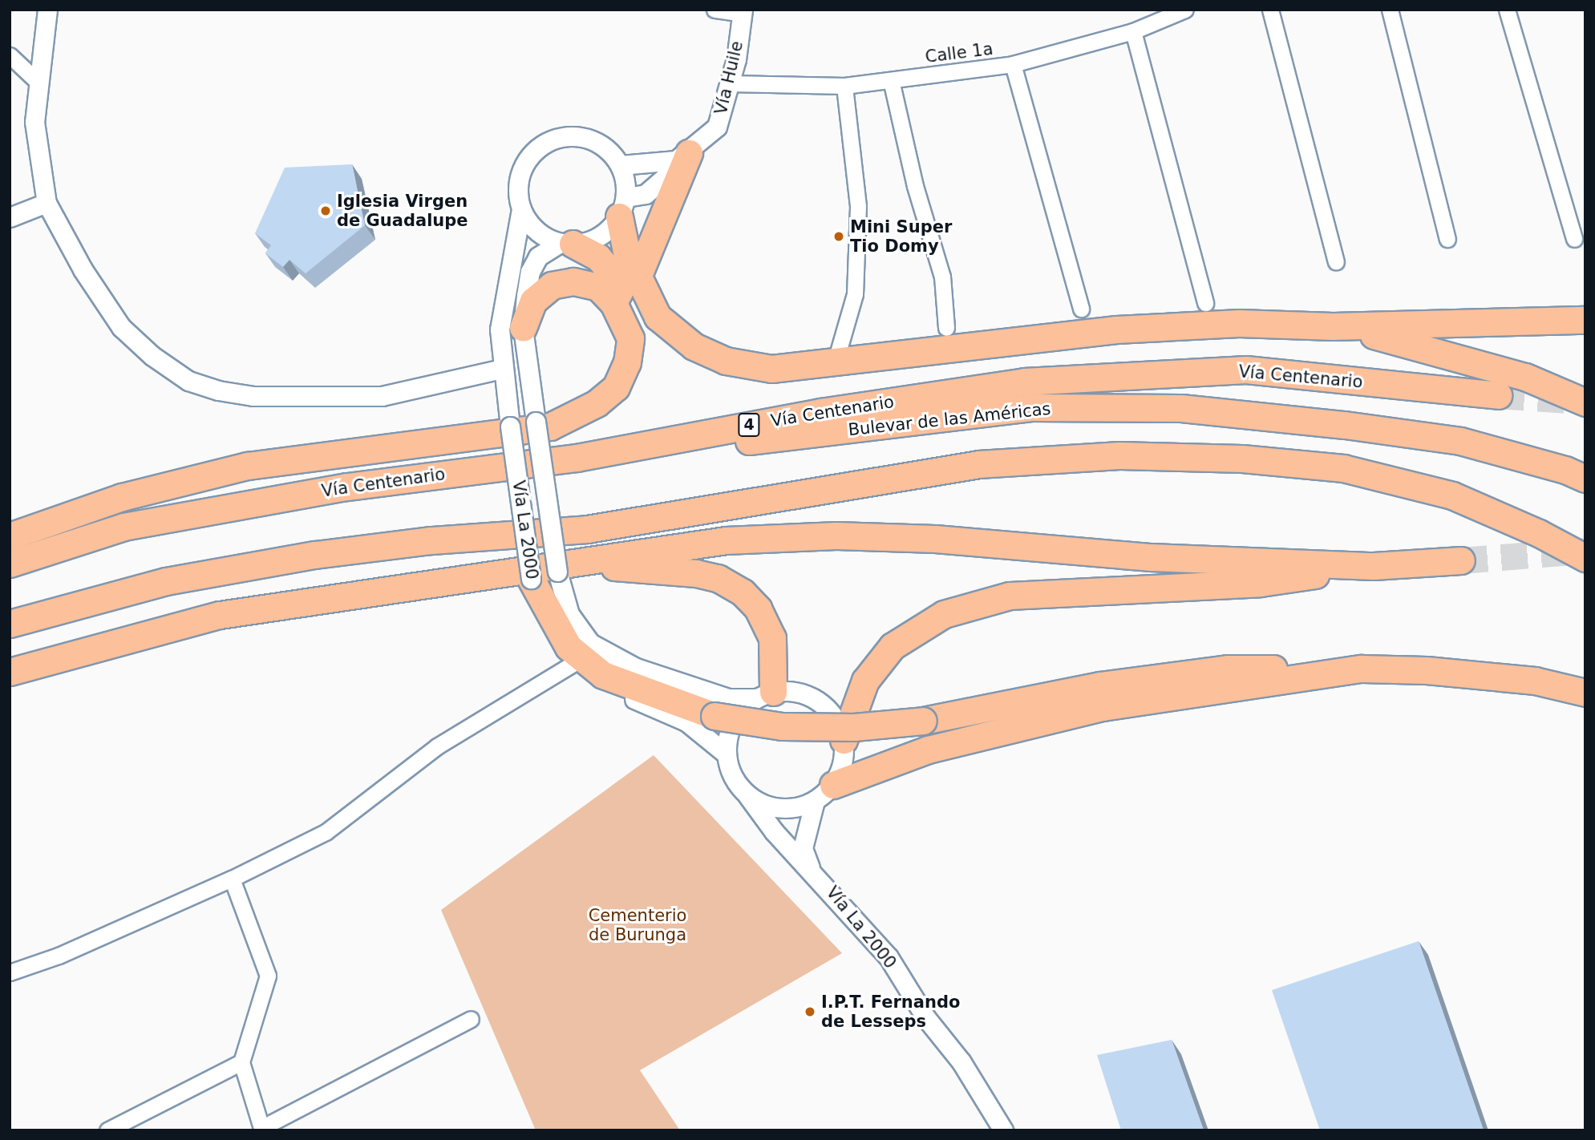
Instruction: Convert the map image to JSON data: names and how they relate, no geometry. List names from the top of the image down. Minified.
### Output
{"streets":{"highway":["Vía Centenario","Bulevar de las Américas","4"],"street":["Calle 1a","Vía Huile","Vía La 2000"]},"crossings":[["Calle 1a","Vía Huile"],["Vía Huile","Vía La 2000"],["Vía Centenario","Bulevar de las Américas"]],"parks":["Cementerio de Burunga"],"places":["Iglesia Virgen de Guadalupe","Mini Super Tio Domy","I.P.T. Fernando de Lesseps"]}
